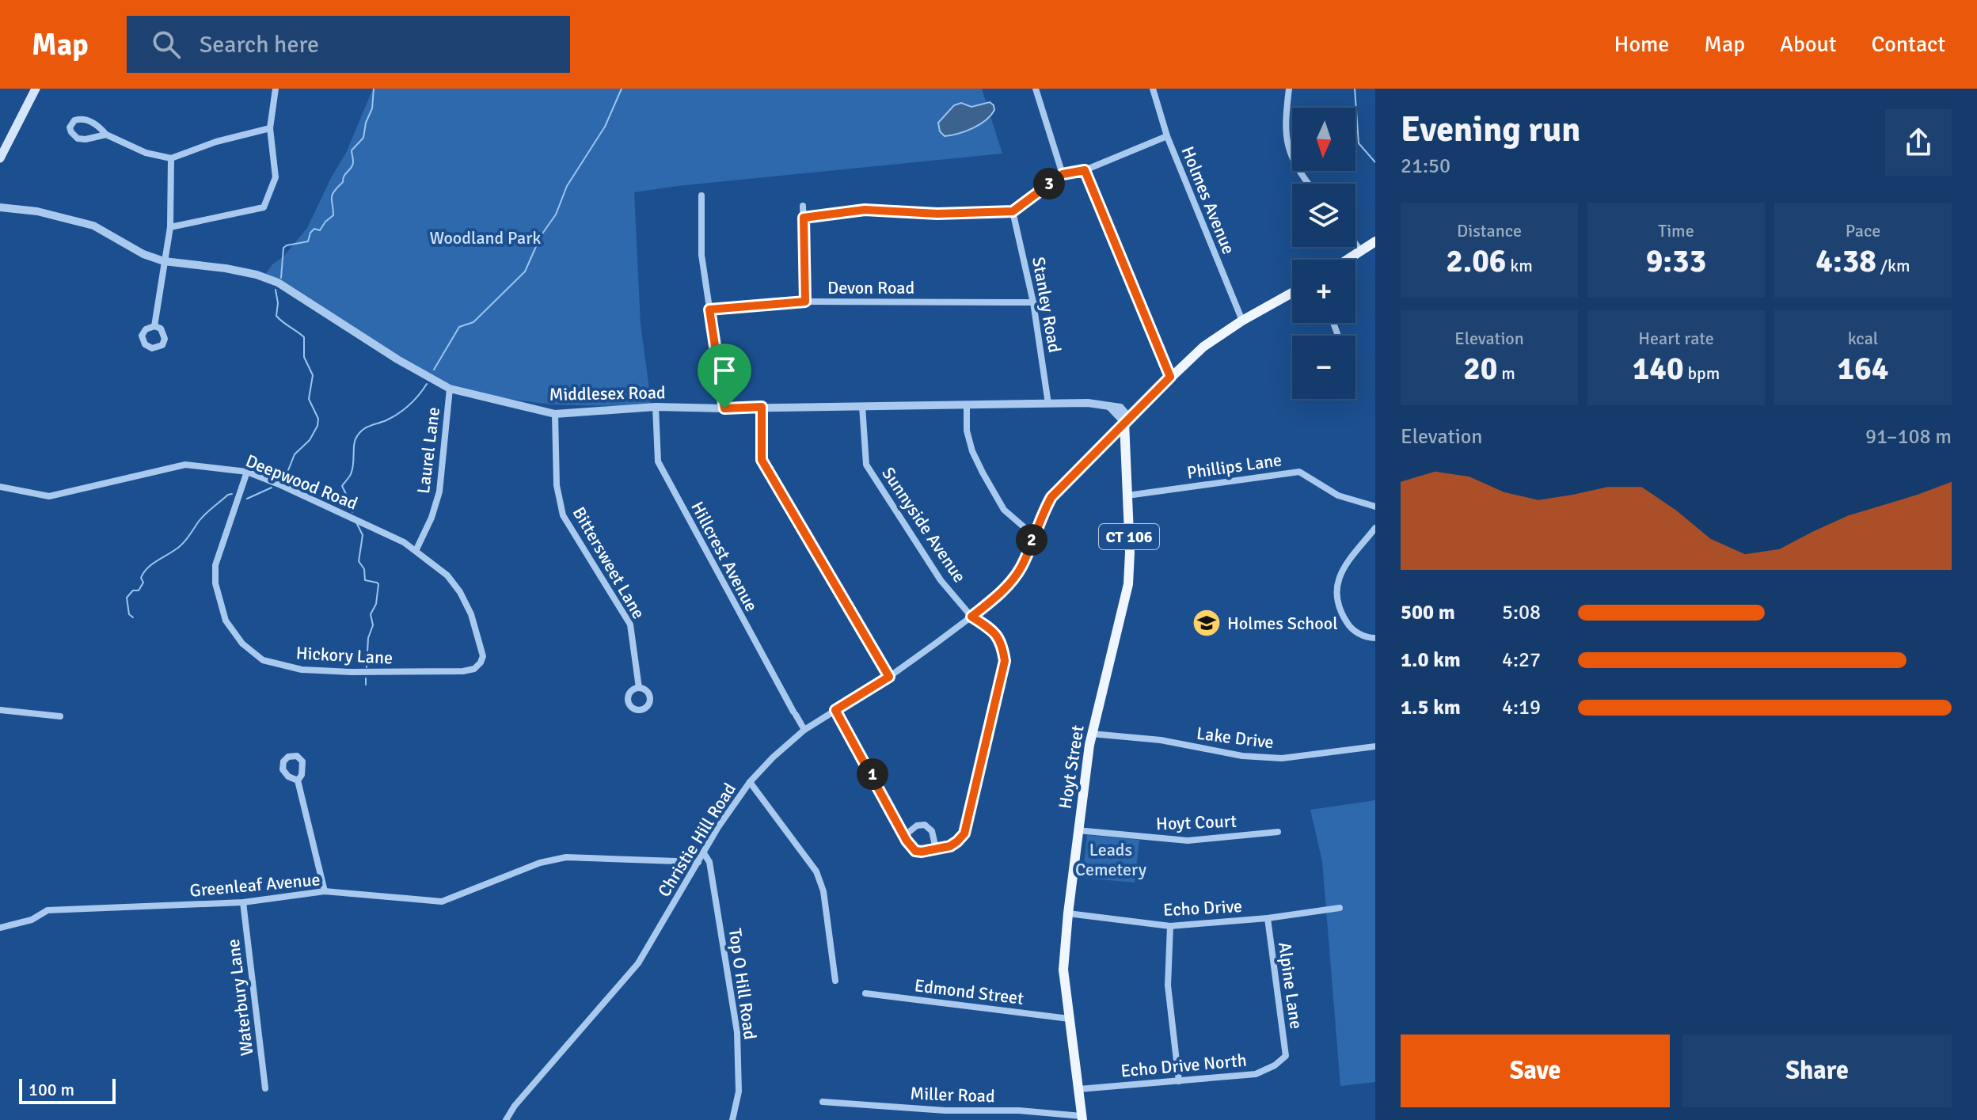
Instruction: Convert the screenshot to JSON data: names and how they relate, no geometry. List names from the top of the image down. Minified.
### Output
{"streets":{"main road":["CT 106","Hoyt Street"],"street":["Holmes Avenue","Devon Road","Stanley Road","Middlesex Road","Laurel Lane","Phillips Lane","Deepwood Road","Sunnyside Avenue","Hillcrest Avenue","Bittersweet Lane","Hickory Lane","Lake Drive","Hoyt Court","Christie Hill Road","Greenleaf Avenue","Echo Drive","Top O Hill Road","Alpine Lane","Edmond Street","Waterbury Lane","Echo Drive North","Miller Road"]},"crossings":[["Devon Road","Stanley Road"],["Stanley Road","Middlesex Road"],["Middlesex Road","Laurel Lane"],["Middlesex Road","Sunnyside Avenue"],["Middlesex Road","Hillcrest Avenue"],["Middlesex Road","Bittersweet Lane"],["Middlesex Road","Hoyt Street"],["Middlesex Road","Christie Hill Road"],["Laurel Lane","Deepwood Road"],["Phillips Lane","Hoyt Street"],["Deepwood Road","Hickory Lane"],["Sunnyside Avenue","Christie Hill Road"],["Hillcrest Avenue","Christie Hill Road"],["Lake Drive","Hoyt Street"],["Hoyt Street","Hoyt Court"],["Hoyt Street","Christie Hill Road"],["Hoyt Street","Echo Drive"],["Hoyt Street","Edmond Street"],["Hoyt Street","Echo Drive North"],["Hoyt Street","Miller Road"],["Christie Hill Road","Greenleaf Avenue"],["Christie Hill Road","Top O Hill Road"],["Greenleaf Avenue","Waterbury Lane"],["Echo Drive","Alpine Lane"],["Alpine Lane","Echo Drive North"]],"parks":["Woodland Park","Leads Cemetery"],"places":{"school or university":["Holmes School"]},"scale_bar":"100 m","north":"bottom","page":{"header":"Map","search":"Search here","nav":["Home","Map","About","Contact"],"heading":["Evening run","21:50"],"map_buttons":["+","−"],"pins":["3","2","1"],"stats":[["Distance","2.06 km"],["Time","9:33"],["Pace","4:38 /km"],["Elevation","20 m"],["Heart rate","140 bpm"],["kcal","164"]],"chart":["Elevation","91–108 m"],"list":[{"name":"500 m","note":"5:08"},{"name":"1.0 km","note":"4:27"},{"name":"1.5 km","note":"4:19"}],"buttons":["Save","Share"],"scale":"100 m"}}
